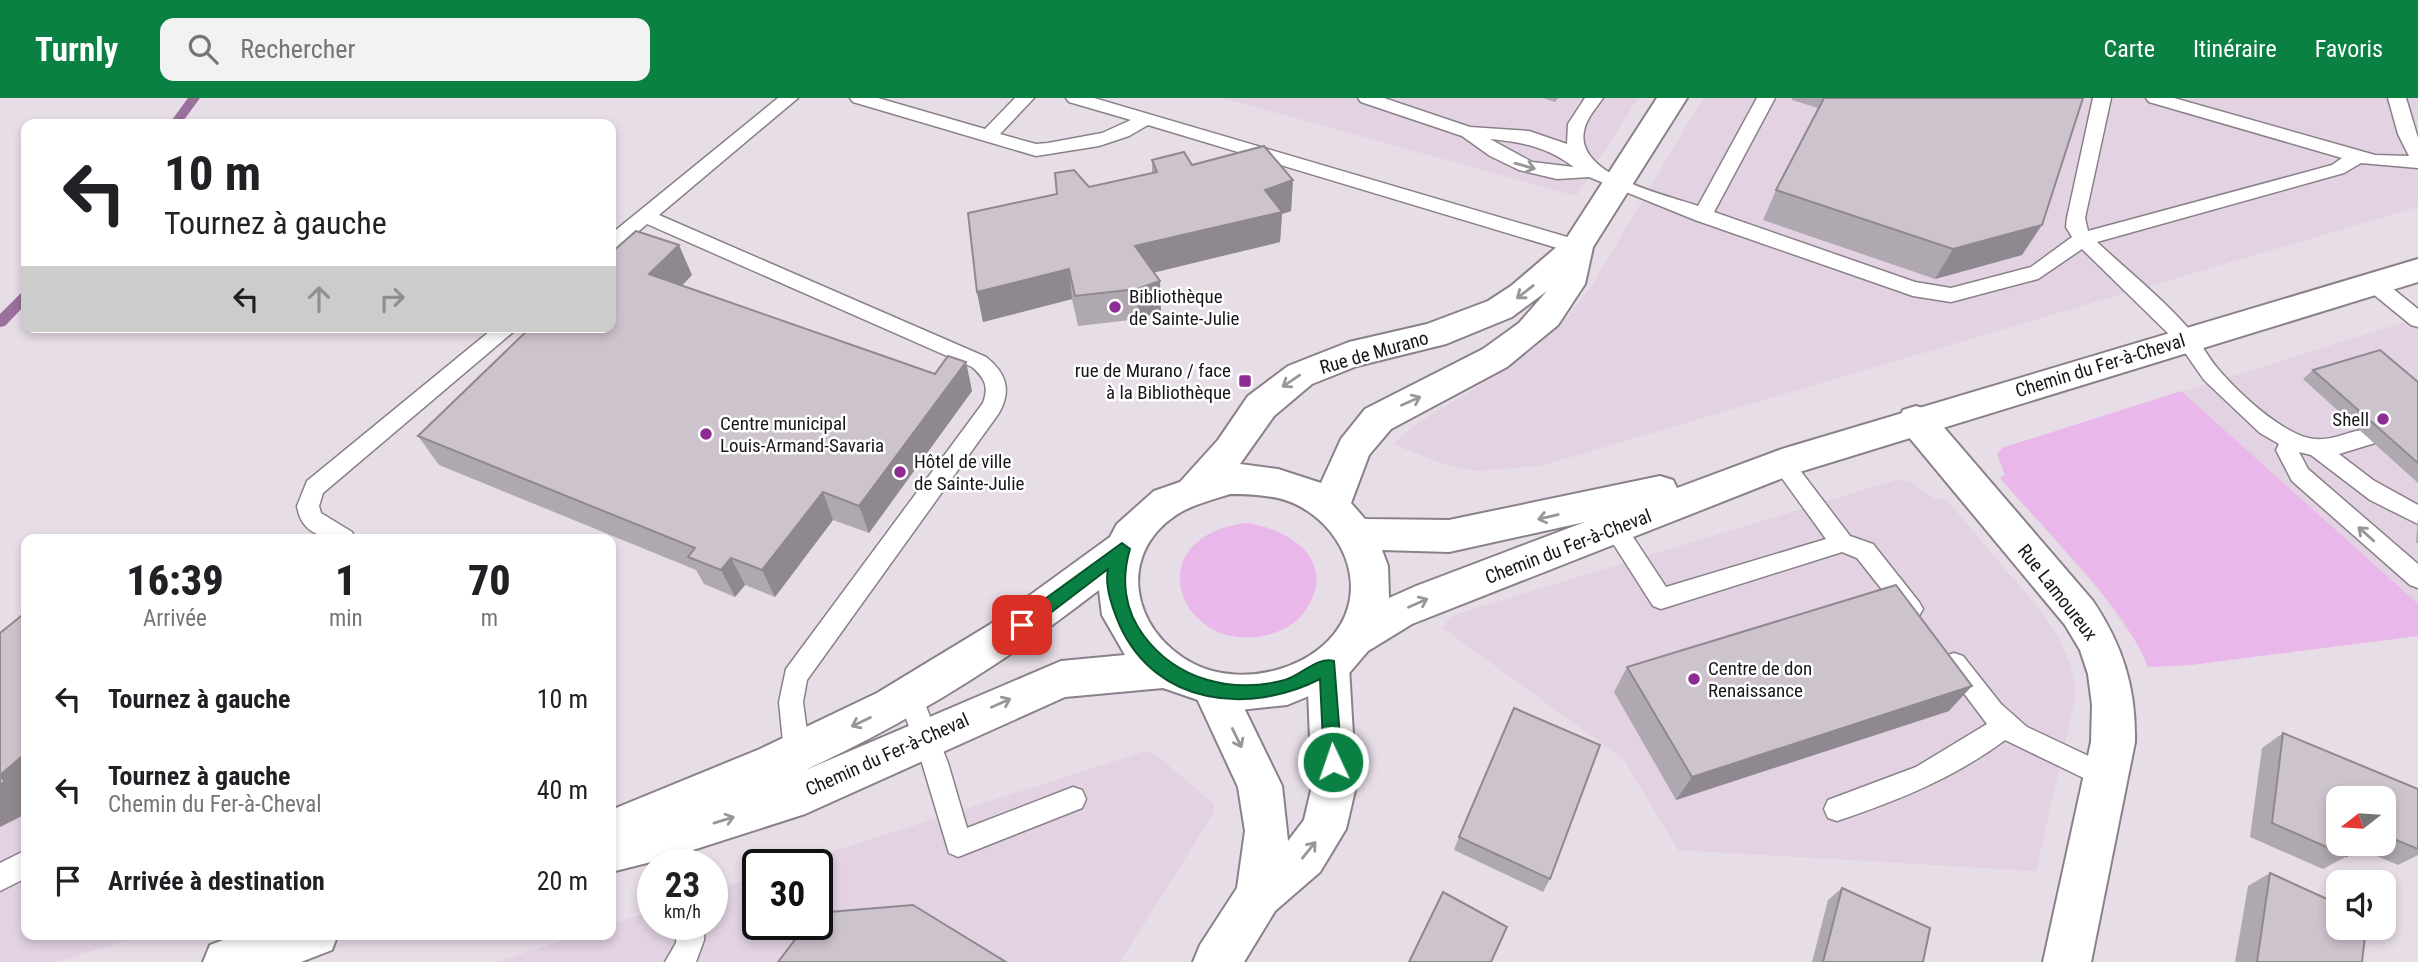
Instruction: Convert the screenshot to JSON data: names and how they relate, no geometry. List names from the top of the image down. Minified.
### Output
{"streets":{"street":["Rue de Murano","Chemin du Fer-à-Cheval","Rue Lamoureux"]},"crossings":[["Rue de Murano","Chemin du Fer-à-Cheval"],["Chemin du Fer-à-Cheval","Rue Lamoureux"]],"places":{"other":["Bibliothèque de Sainte-Julie","Shell","Centre municipal Louis-Armand-Savaria","Hôtel de ville de Sainte-Julie","Centre de don Renaissance"],"transit":["rue de Murano / face à la Bibliothèque"]},"north":"left","page":{"header":"Turnly","search":"Rechercher","nav":["Carte","Itinéraire","Favoris"],"turn":["10 m","Tournez à gauche"],"eta":["16:39","Arrivée","1","min","70","m"],"list":[{"name":"Tournez à gauche","value":"10 m"},{"name":"Tournez à gauche","note":"Chemin du Fer-à-Cheval","value":"40 m"},{"name":"Arrivée à destination","value":"20 m"}],"speed":"23 km/h","limit":"30"}}
